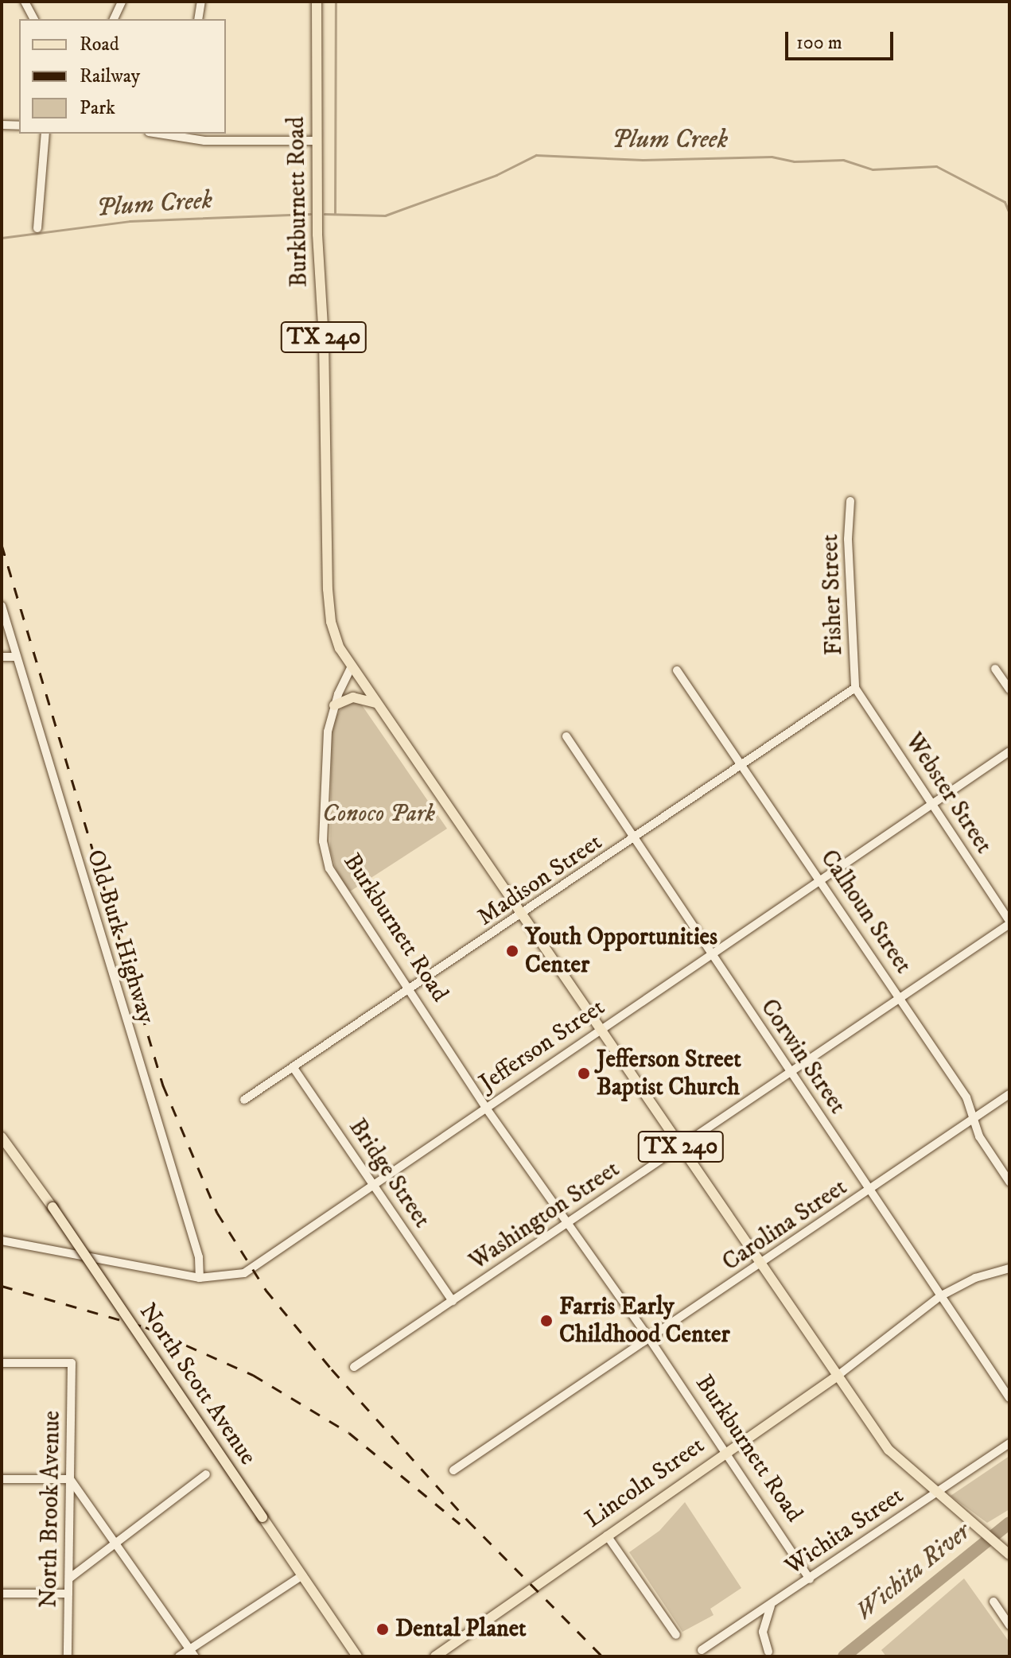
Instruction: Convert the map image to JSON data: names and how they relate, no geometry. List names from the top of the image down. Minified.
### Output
{"streets":{"main road":["Burkburnett Road","TX 240","North Scott Avenue","Lincoln Street"],"street":["Fisher Street","Webster Street","Madison Street","Calhoun Street","Old Burk Highway","Jefferson Street","Corwin Street","Bridge Street","Washington Street","Carolina Street","North Brook Avenue","Wichita Street"]},"crossings":[["Burkburnett Road","TX 240"],["Burkburnett Road","Madison Street"],["Burkburnett Road","Jefferson Street"],["Burkburnett Road","Washington Street"],["Burkburnett Road","Carolina Street"],["Burkburnett Road","Lincoln Street"],["Burkburnett Road","Wichita Street"],["TX 240","Madison Street"],["TX 240","Jefferson Street"],["TX 240","Washington Street"],["TX 240","Carolina Street"],["TX 240","Lincoln Street"],["TX 240","Wichita Street"],["Fisher Street","Webster Street"],["Fisher Street","Madison Street"],["Webster Street","Madison Street"],["Webster Street","Jefferson Street"],["Webster Street","Washington Street"],["Madison Street","Calhoun Street"],["Madison Street","Corwin Street"],["Madison Street","Bridge Street"],["Calhoun Street","Jefferson Street"],["Calhoun Street","Washington Street"],["Calhoun Street","Carolina Street"],["Old Burk Highway","Jefferson Street"],["Jefferson Street","Corwin Street"],["Jefferson Street","Bridge Street"],["Corwin Street","Washington Street"],["Corwin Street","Carolina Street"],["Corwin Street","Lincoln Street"],["Bridge Street","Washington Street"]],"water":["Plum Creek","Wichita River"],"parks":["Conoco Park"],"places":["Youth Opportunities Center","Jefferson Street Baptist Church","Farris Early Childhood Center","Dental Planet"],"legend":["Road","Railway","Park"],"scale_bar":"100 m"}
